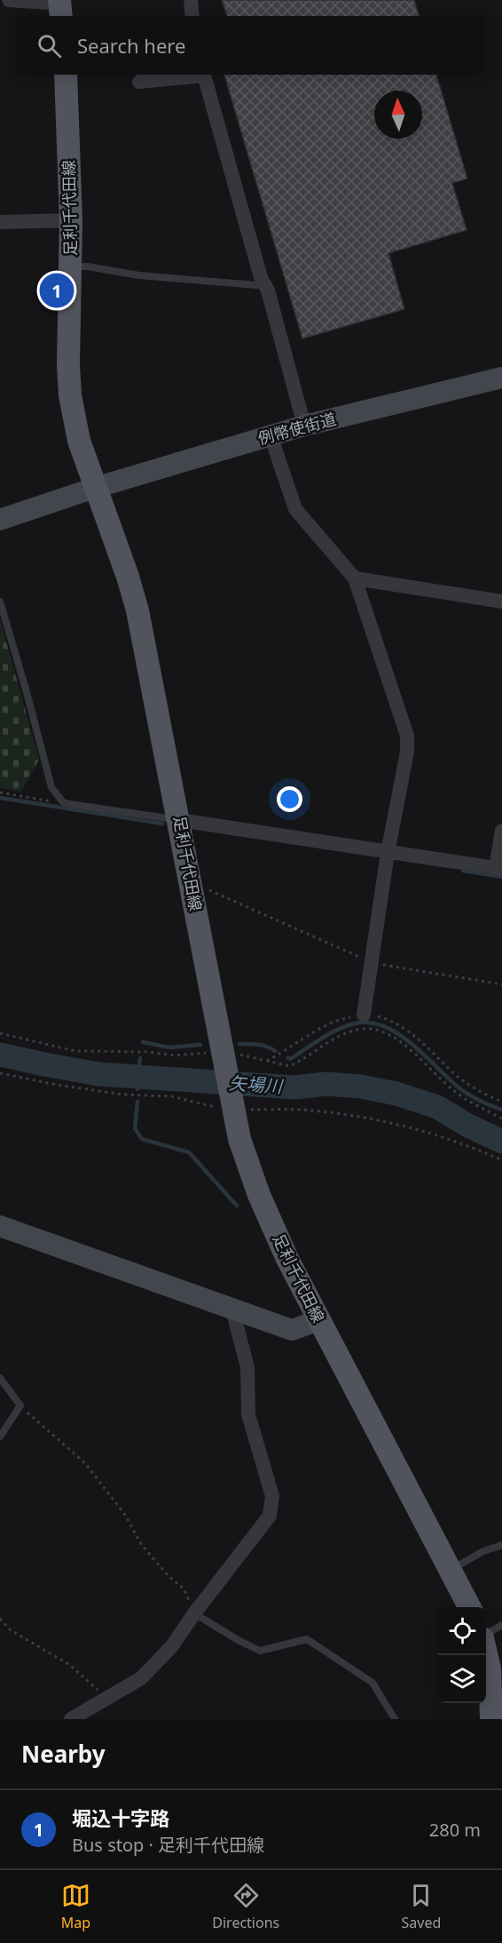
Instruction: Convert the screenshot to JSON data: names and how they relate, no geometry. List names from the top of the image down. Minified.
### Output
{"streets":{"main road":["足利千代田線","例幣使街道"]},"crossings":[["足利千代田線","例幣使街道"]],"water":["矢場川"],"north":"top","page":{"search":"Search here","pins":"1","heading":"Nearby","list":[{"mark":"1","name":"堀込十字路","note":"Bus stop · 足利千代田線","value":"280 m"}],"nav":["Map","Directions","Saved"]}}
